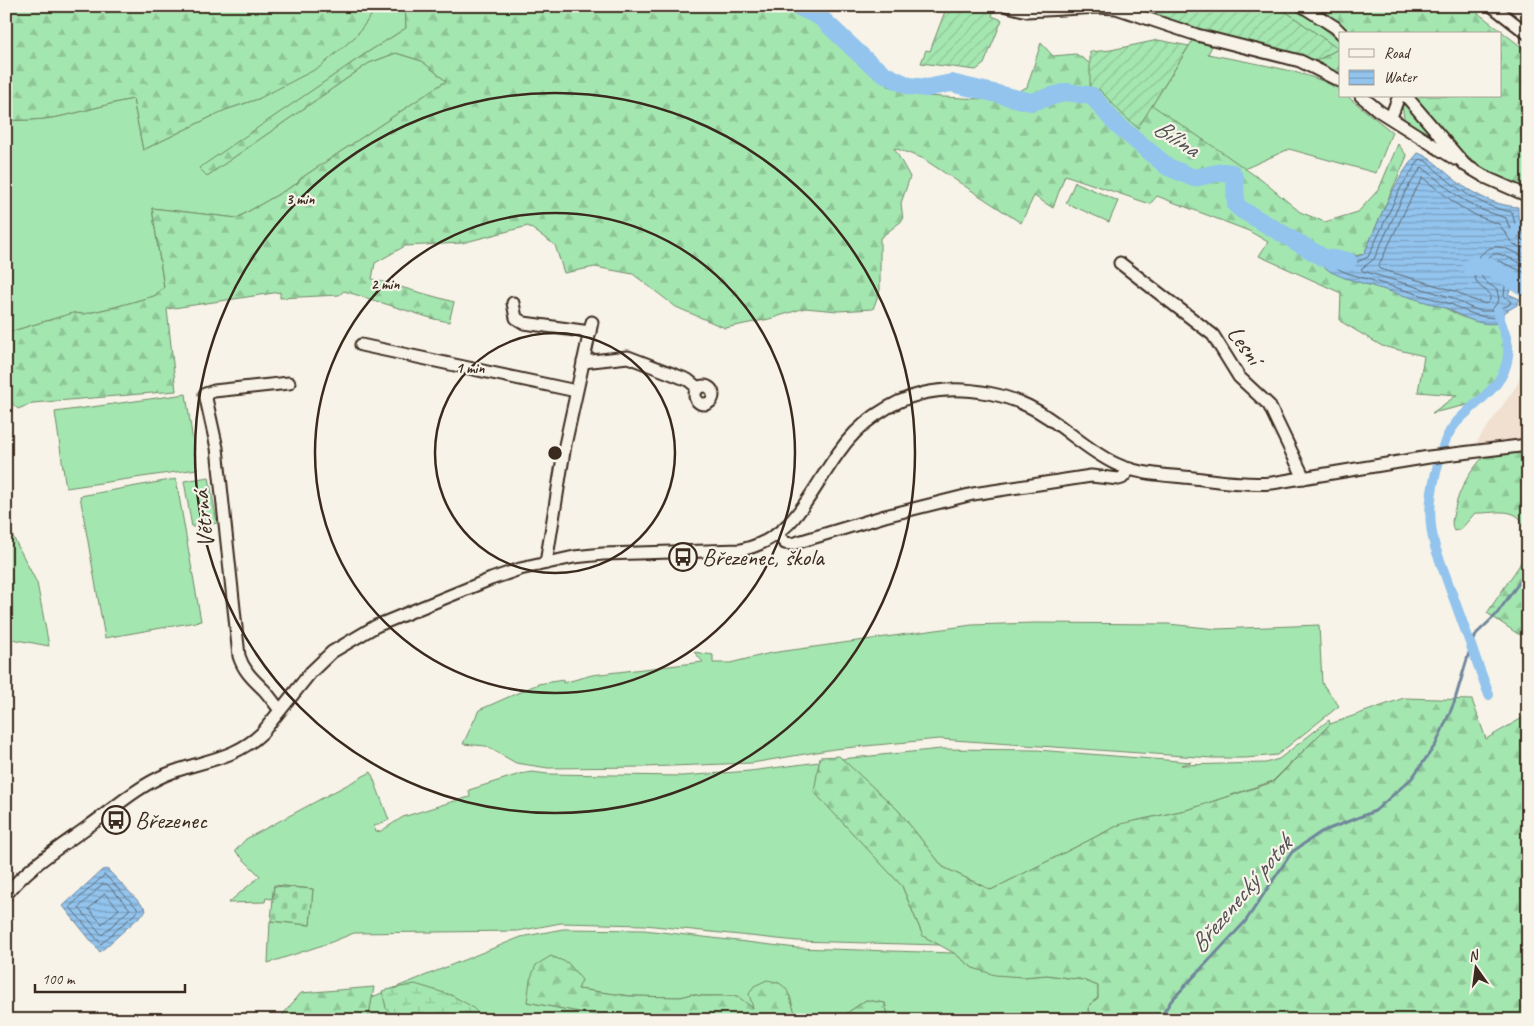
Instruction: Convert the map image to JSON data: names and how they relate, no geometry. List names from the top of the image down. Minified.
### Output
{"streets":{"street":["Lesní","Větrná"]},"water":["Bílina","Březenecký potok"],"places":{"bus stop":["Březenec, škola","Březenec"]},"legend":["Road","Water"],"scale_bar":"100 m","north":"top","rings":["3 min","2 min","1 min"]}
